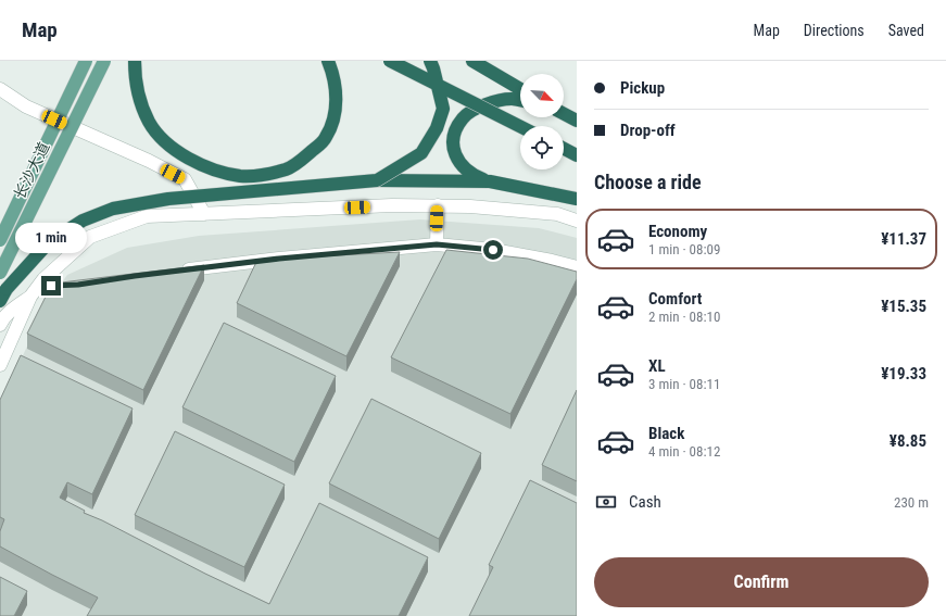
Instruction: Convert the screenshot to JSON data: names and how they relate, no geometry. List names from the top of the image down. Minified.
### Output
{"streets":{"main road":["长沙大道"]},"north":"bottom right","page":{"header":"Map","nav":["Map","Directions","Saved"],"banner":["Pickup","Drop-off"],"heading":"Choose a ride","list":[{"name":"Economy","note":"1 min · 08:09","value":"¥11.37"},{"name":"Comfort","note":"2 min · 08:10","value":"¥15.35"},{"name":"XL","note":"3 min · 08:11","value":"¥19.33"},{"name":"Black","note":"4 min · 08:12","value":"¥8.85"}],"bubble":"1 min","pay":["Cash","230 m"],"buttons":"Confirm"}}
